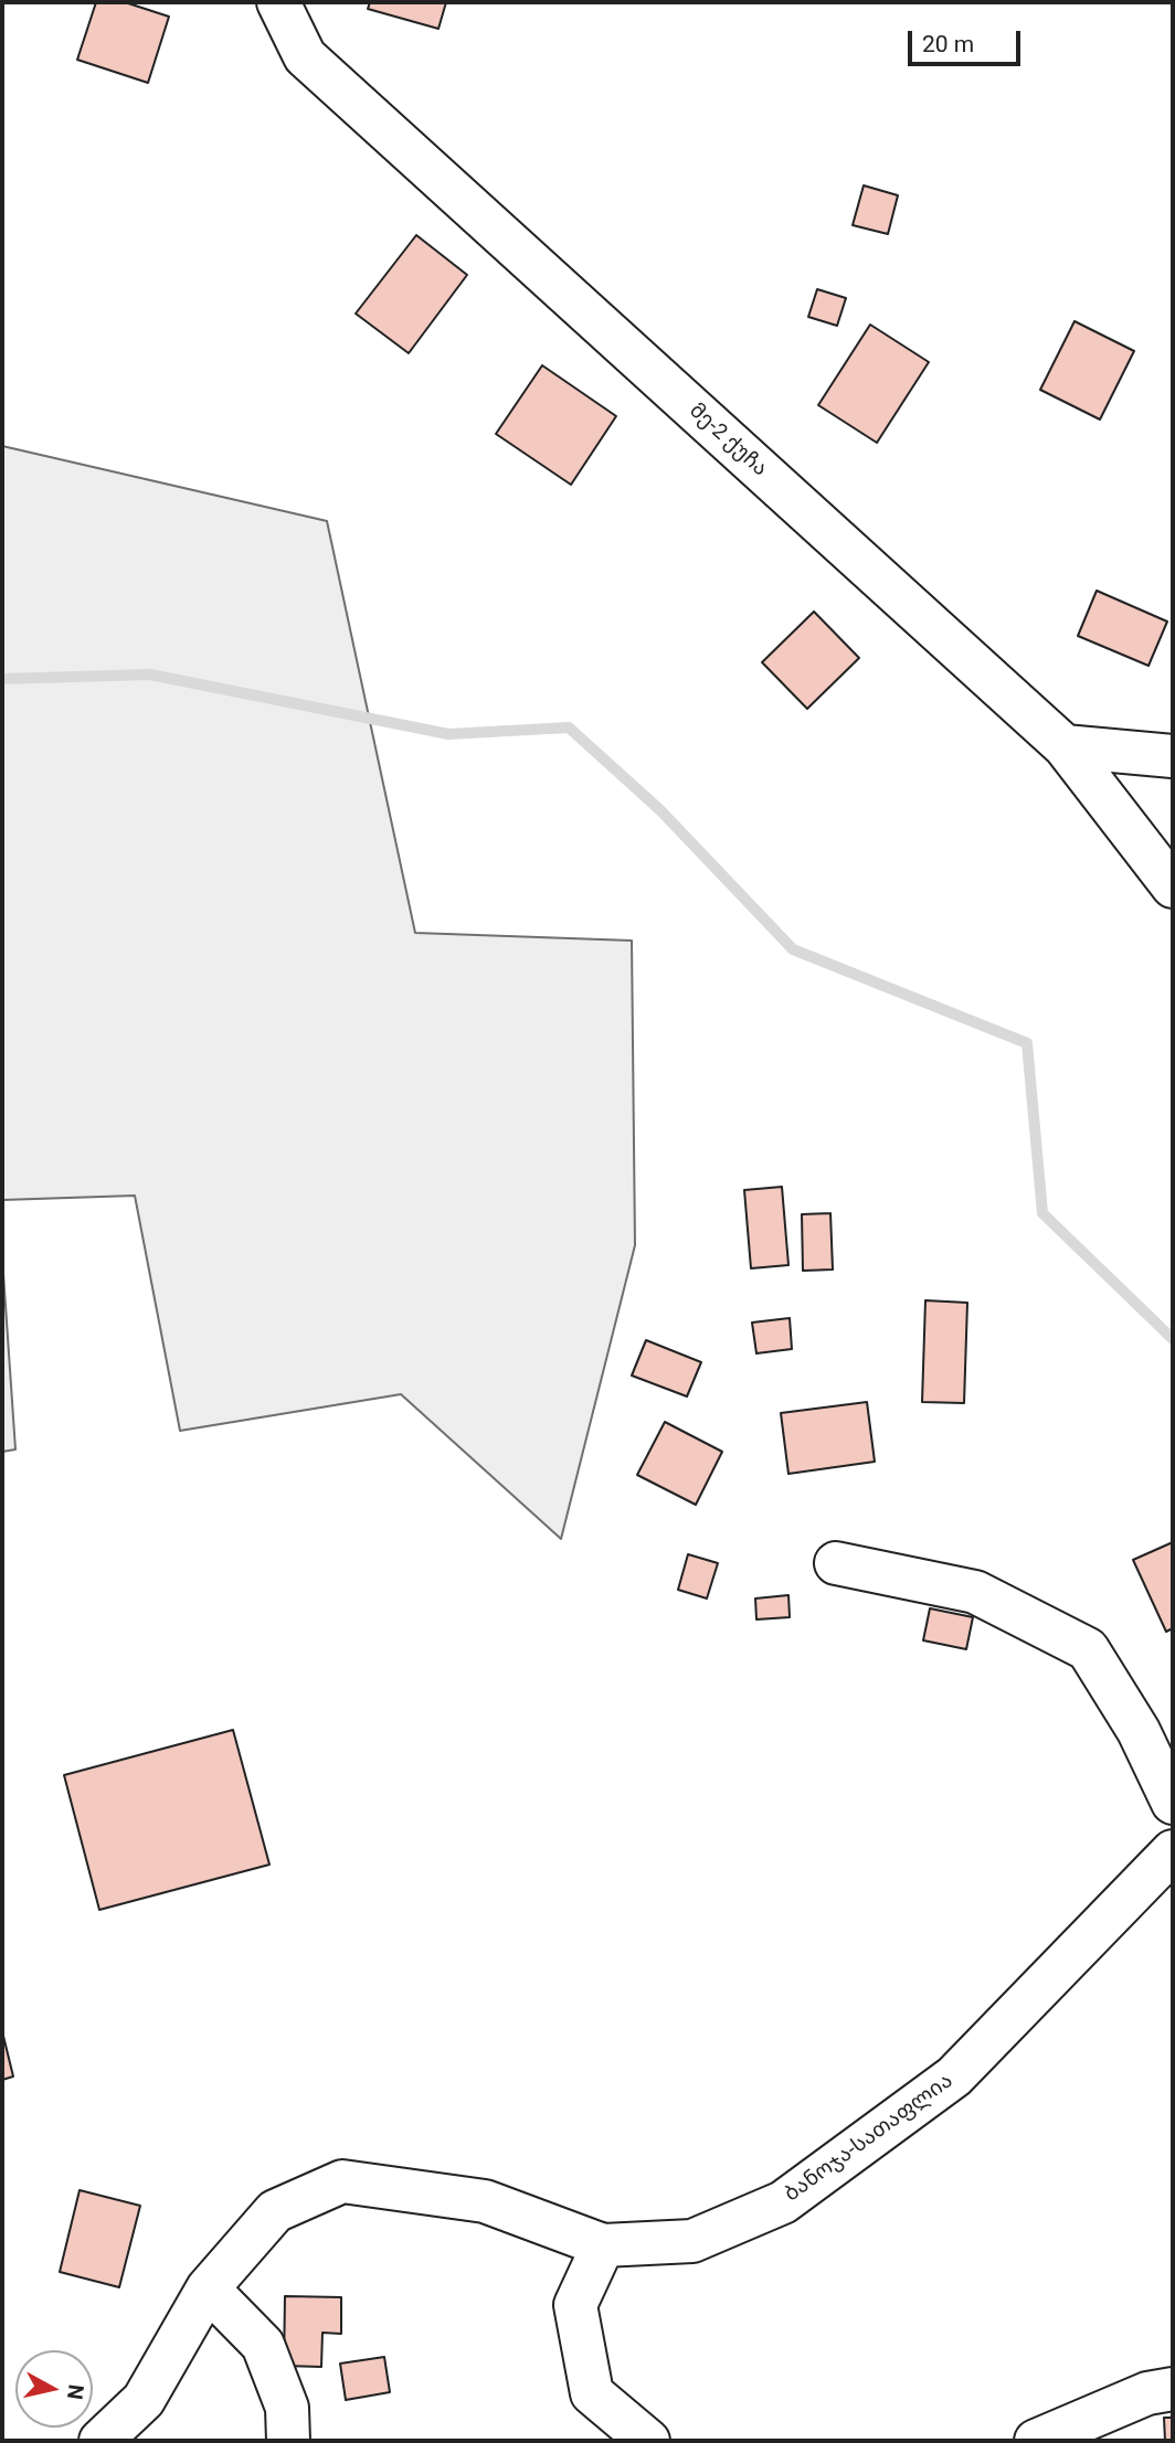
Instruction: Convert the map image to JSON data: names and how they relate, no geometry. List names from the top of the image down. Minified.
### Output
{"streets":{"street":["მე-2 ქუჩა","ბანოჯა-სათაფლია"]},"scale_bar":"20 m","north":"right"}
